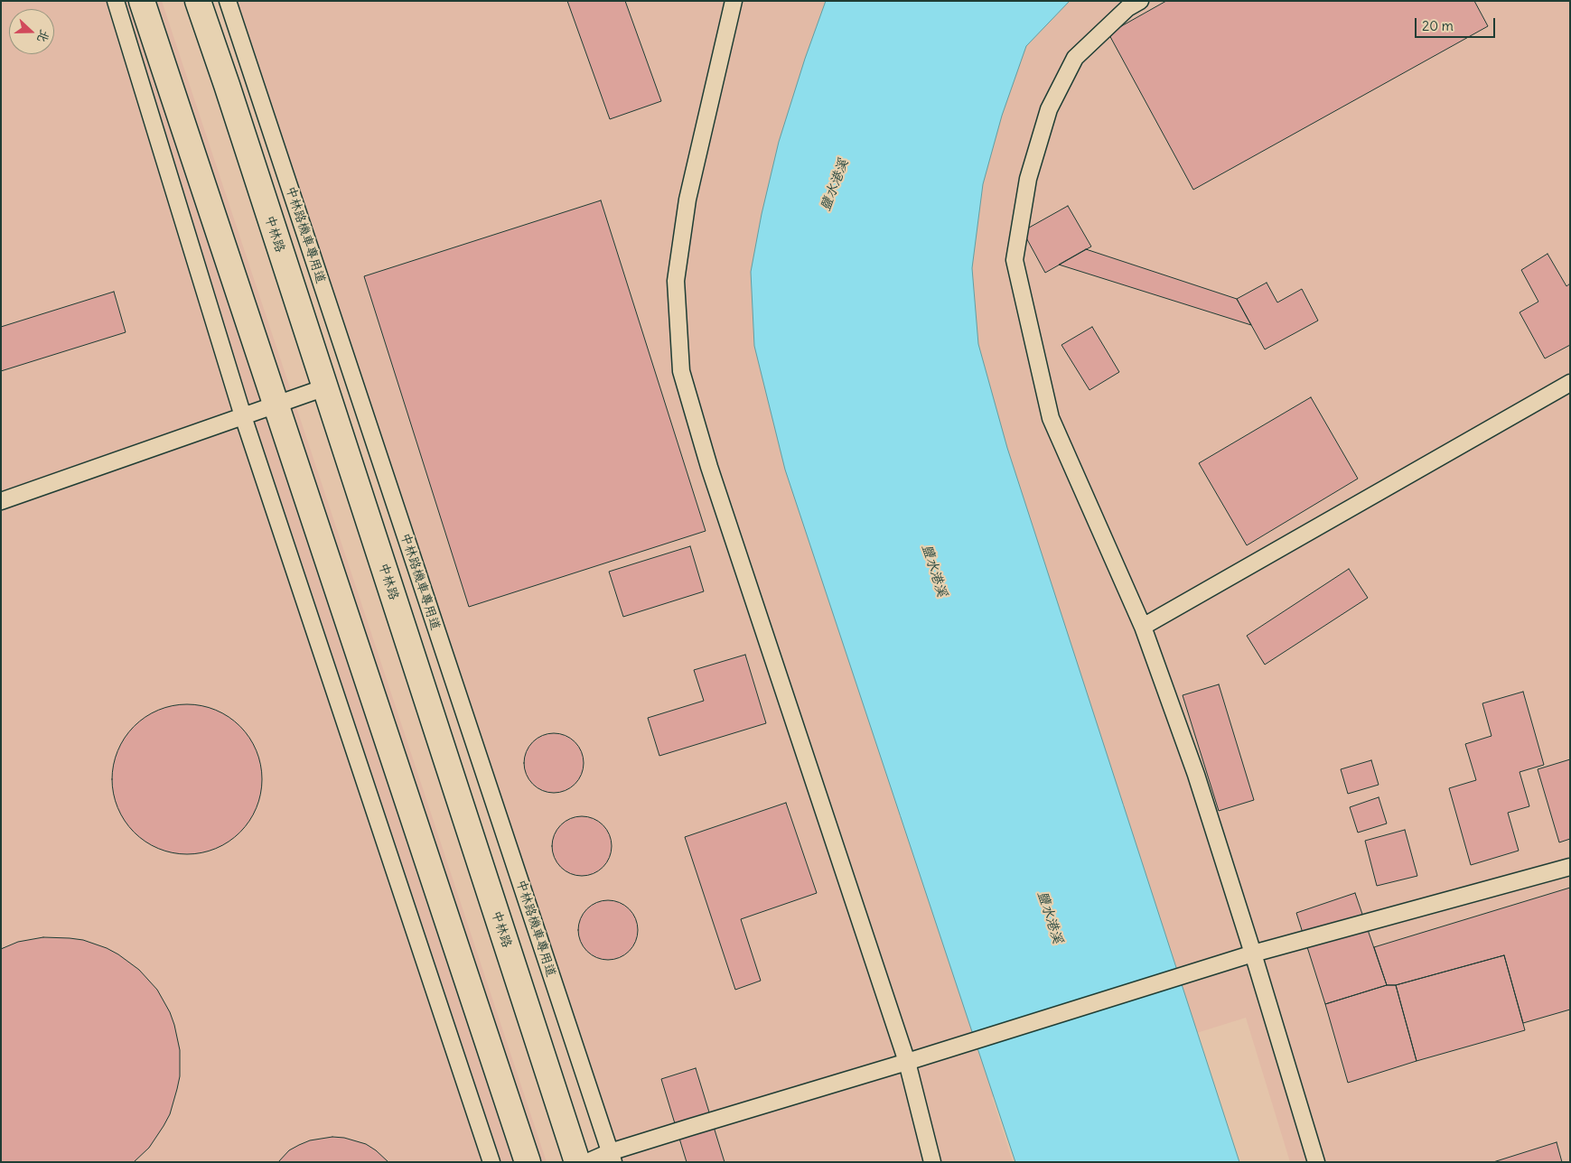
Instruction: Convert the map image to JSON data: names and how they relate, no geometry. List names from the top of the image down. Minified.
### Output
{"streets":{"street":["中林路"],"lane":["中林路機車專用道"]},"water":["鹽水港溪"],"scale_bar":"20 m","north":"right"}
